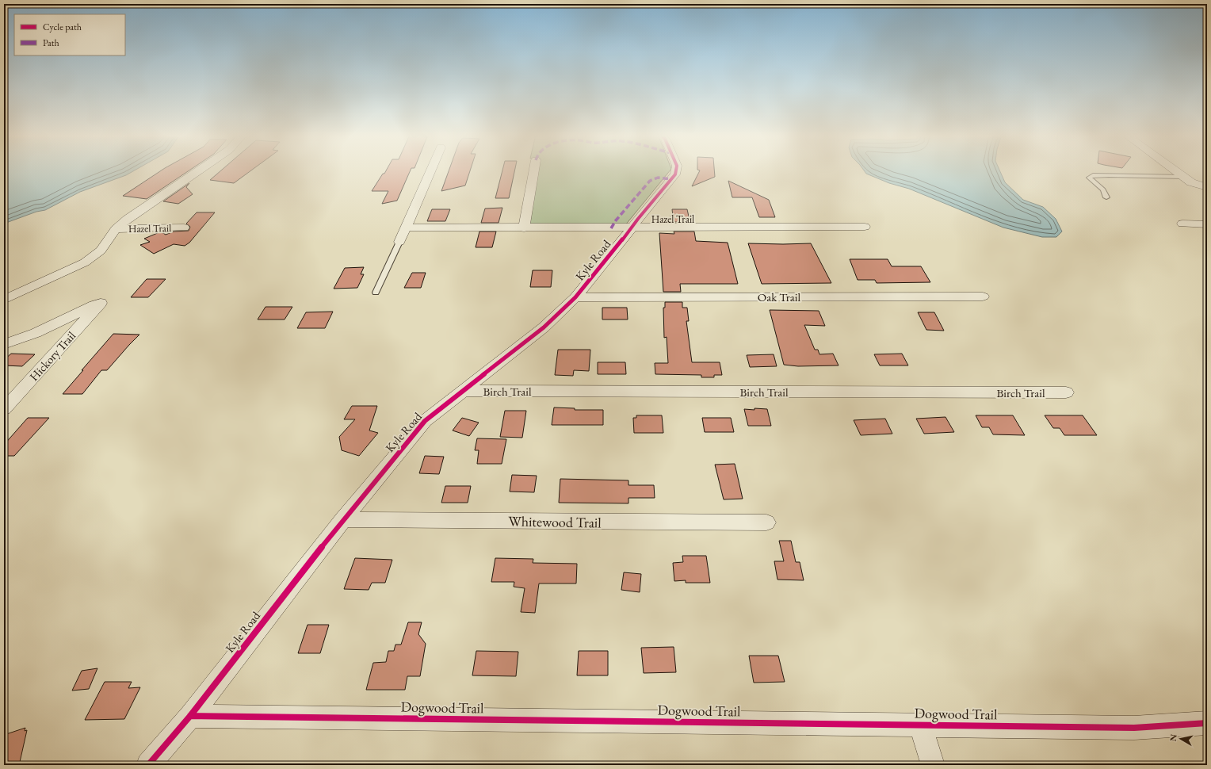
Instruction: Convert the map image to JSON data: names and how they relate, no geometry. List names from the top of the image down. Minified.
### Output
{"streets":{"street":["Hazel Trail","Kyle Road","Oak Trail","Hickory Trail","Birch Trail","Whitewood Trail","Dogwood Trail"]},"crossings":[["Hazel Trail","Kyle Road"],["Kyle Road","Oak Trail"],["Kyle Road","Birch Trail"],["Kyle Road","Whitewood Trail"],["Kyle Road","Dogwood Trail"]],"legend":["Cycle path","Path"],"north":"left"}
